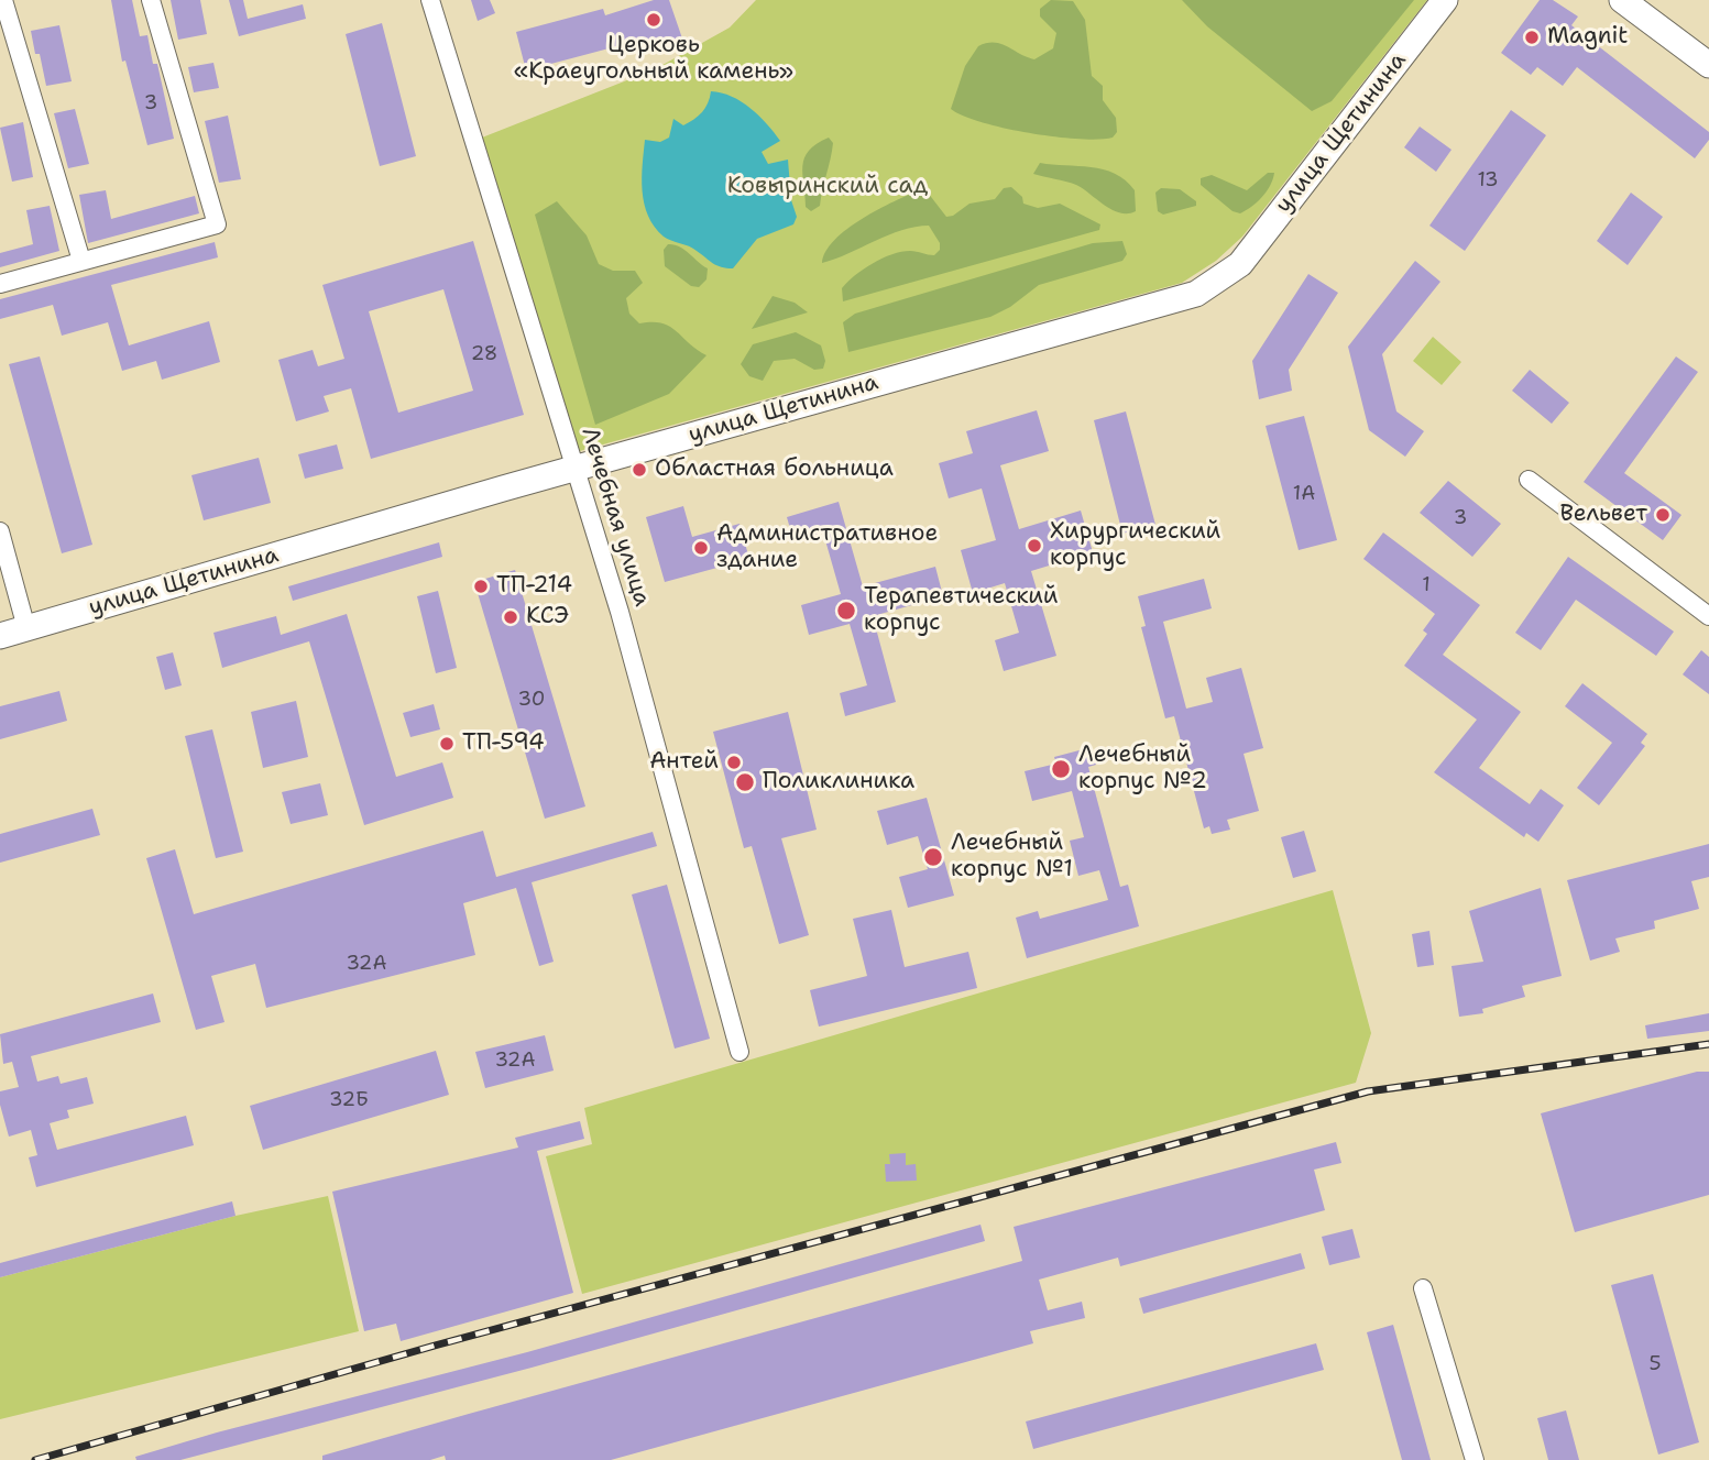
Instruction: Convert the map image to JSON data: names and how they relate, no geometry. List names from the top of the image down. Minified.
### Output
{"streets":{"street":["улица Щетинина","Лечебная улица"]},"crossings":[["улица Щетинина","Лечебная улица"]],"parks":["Ковыринский сад"],"places":["Церковь «Краеугольный камень»","Magnit","Областная больница","Вельвет","Хирургический корпус","Административное здание","ТП-214","Терапевтический корпус","КСЭ","ТП-594","Антей","Лечебный корпус №2","Поликлиника","Лечебный корпус №1"],"house_numbers":["3","13","28","1А","3","1","30","32А","32А","32Б","5"]}
